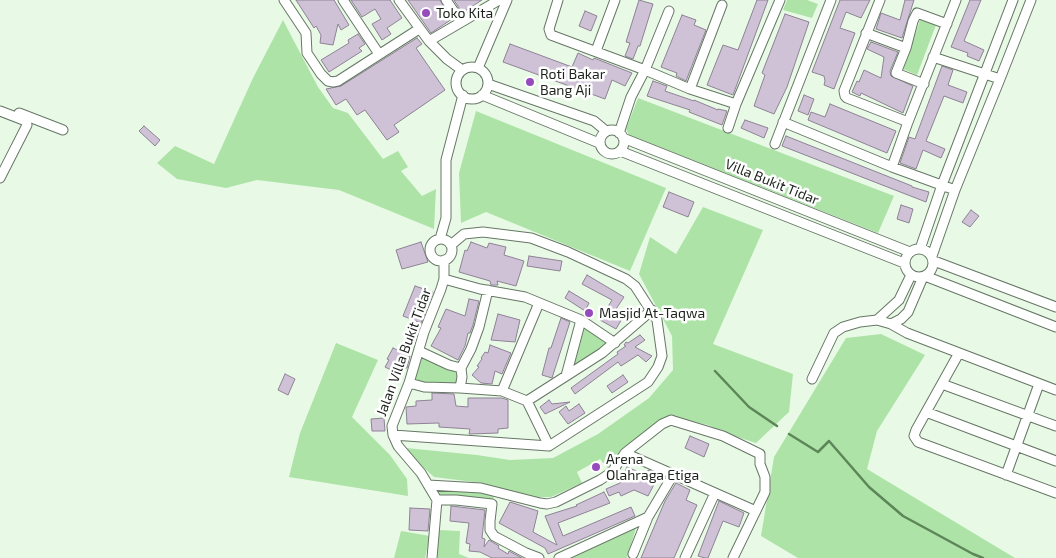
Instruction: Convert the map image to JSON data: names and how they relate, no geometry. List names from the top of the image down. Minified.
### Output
{"streets":{"street":["Villa Bukit Tidar","Jalan Villa Bukit Tidar"]},"places":["Toko Kita","Roti Bakar Bang Aji","Masjid At-Taqwa","Arena Olahraga Etiga"]}
